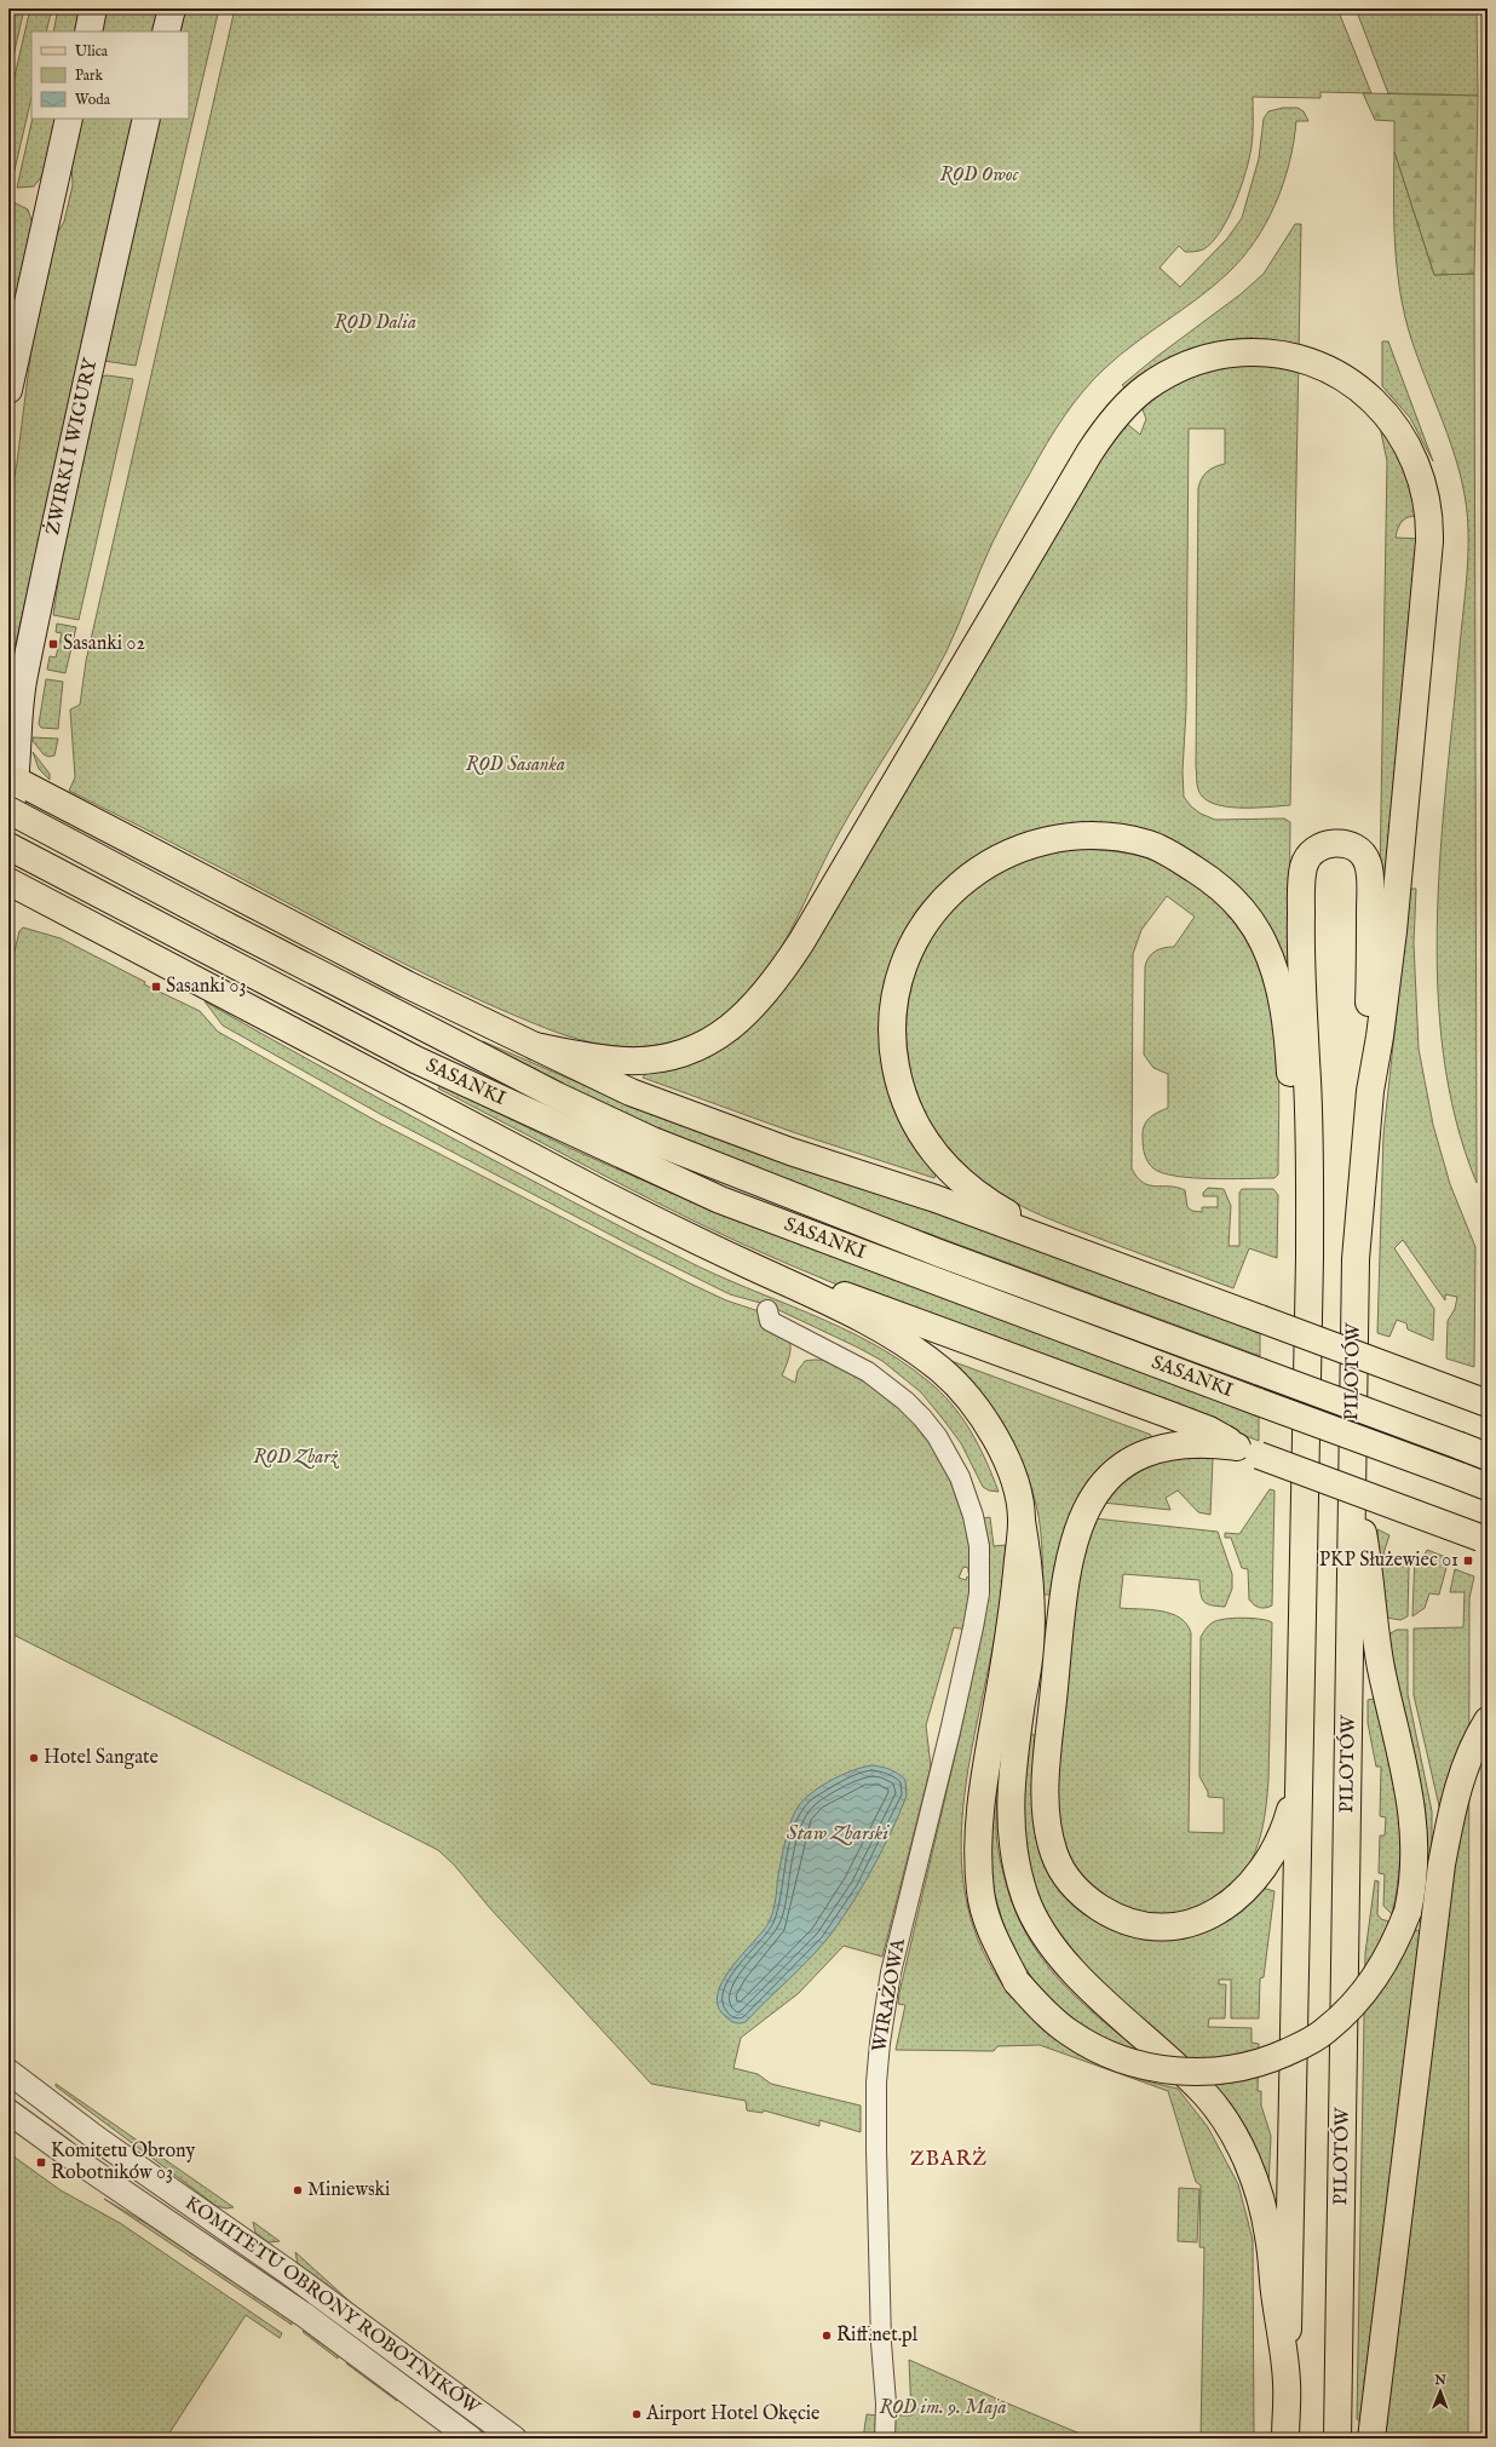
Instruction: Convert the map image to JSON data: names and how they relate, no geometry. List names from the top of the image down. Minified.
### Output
{"streets":{"main road":["ŻWIRKI I WIGURY","SASANKI","PILOTÓW"],"street":["WIRAŻOWA","KOMITETU OBRONY ROBOTNIKÓW"]},"districts":["ZBARŻ"],"water":["Staw Zbarski"],"parks":["ROD Owoc","ROD Dalia","ROD Sasanka","ROD Zbarż","ROD im. 9. Maja"],"places":{"transit":["Sasanki 02","Sasanki 03","PKP Służewiec 01","Komitetu Obrony Robotników 03"],"other":["Hotel Sangate","Miniewski","Riff.net.pl","Airport Hotel Okęcie"]},"legend":["Ulica","Park","Woda"],"north":"top"}
